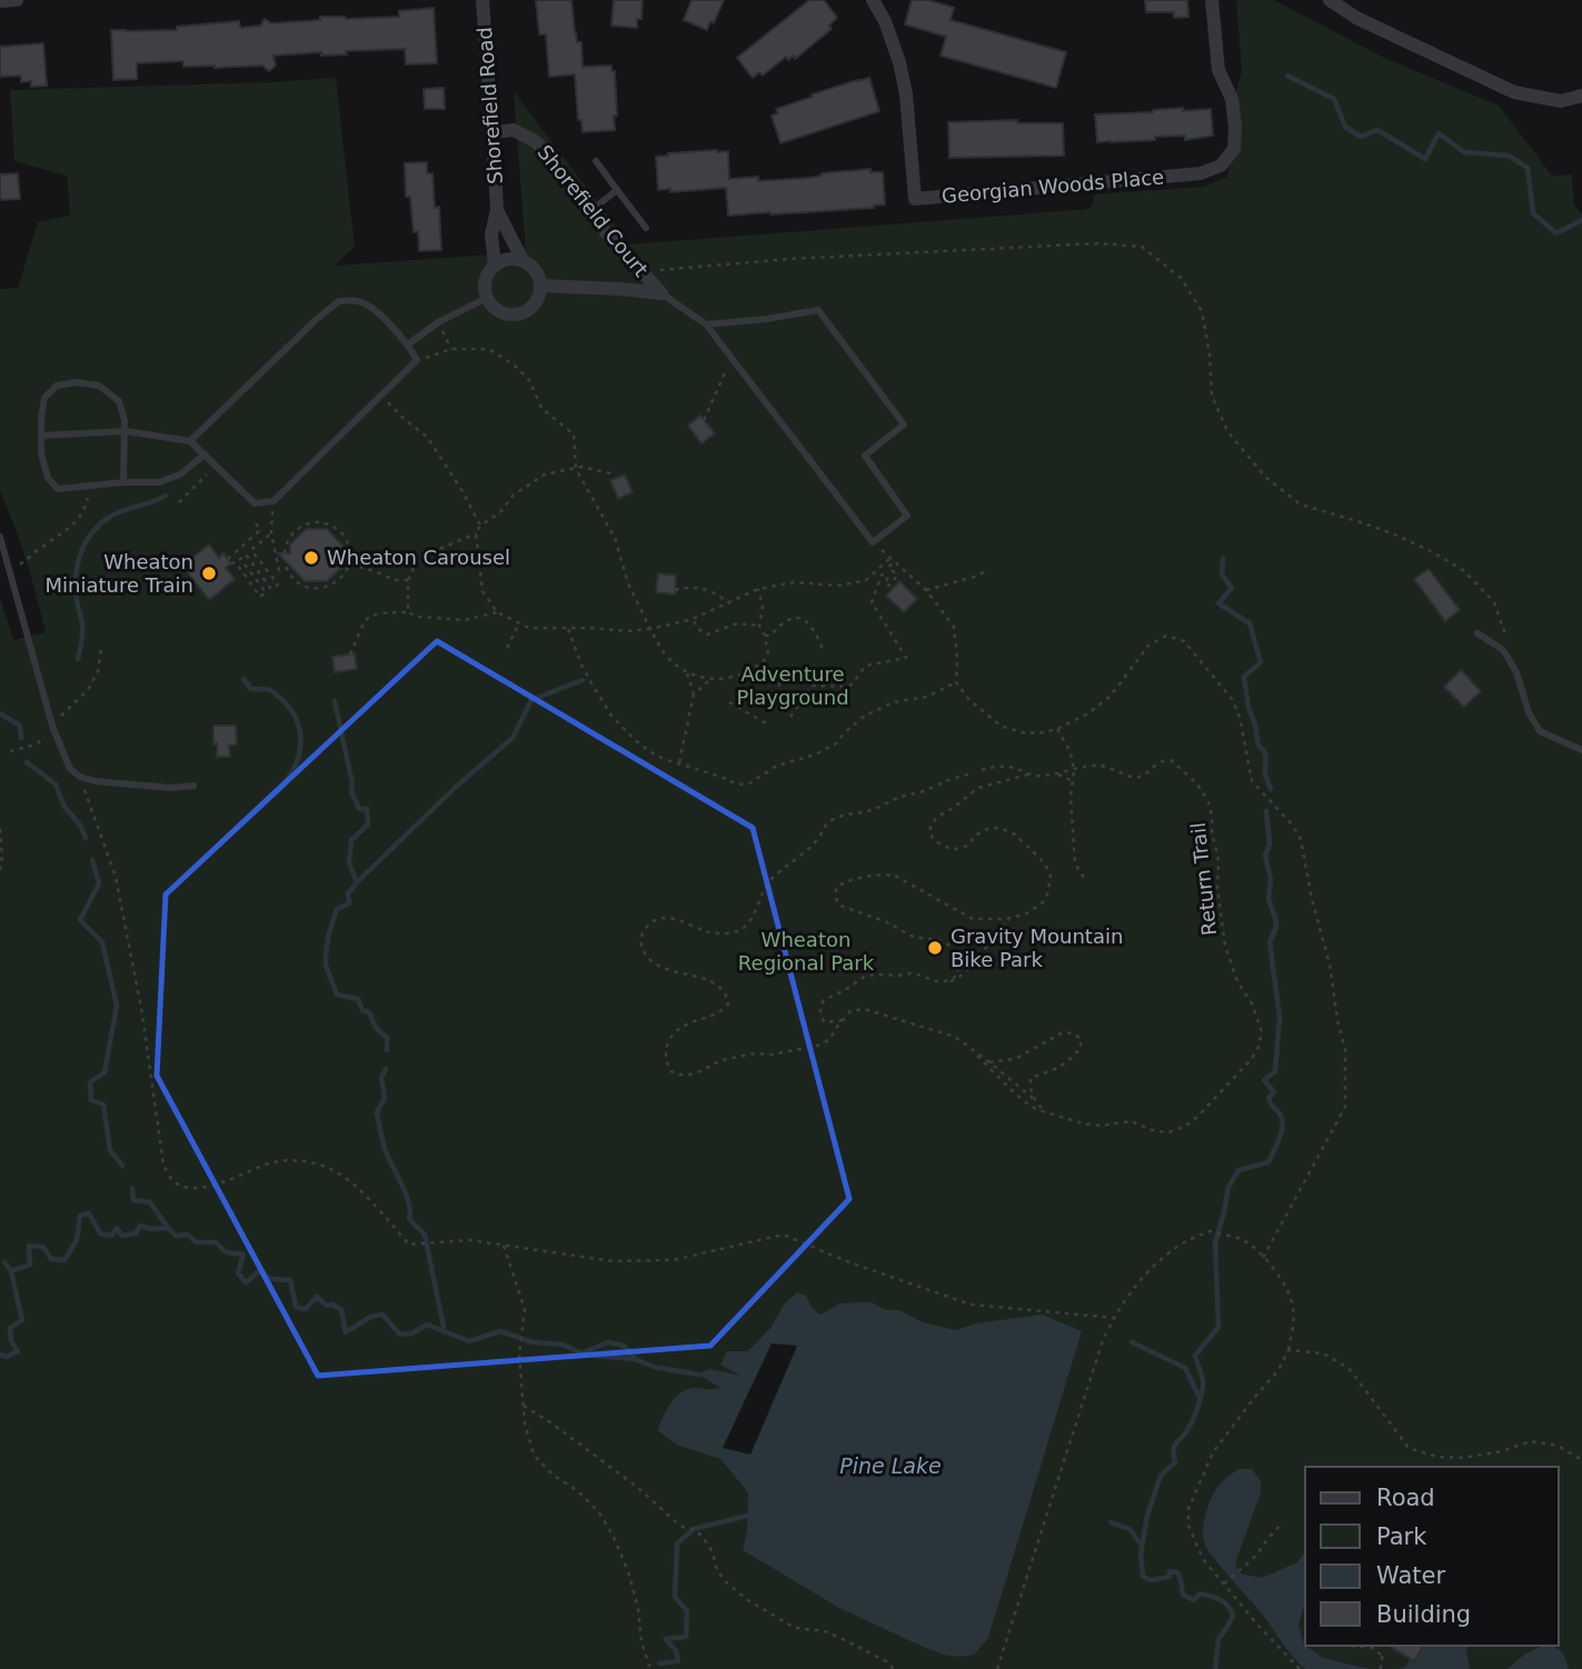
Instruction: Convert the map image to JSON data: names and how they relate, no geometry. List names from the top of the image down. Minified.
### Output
{"streets":{"street":["Shorefield Road","Georgian Woods Place","Shorefield Court"],"path":["Return Trail"]},"crossings":[["Shorefield Road","Shorefield Court"]],"water":["Pine Lake"],"parks":["Adventure Playground","Wheaton Regional Park"],"places":["Wheaton Carousel","Wheaton Miniature Train","Gravity Mountain Bike Park"],"legend":["Road","Park","Water","Building"]}
